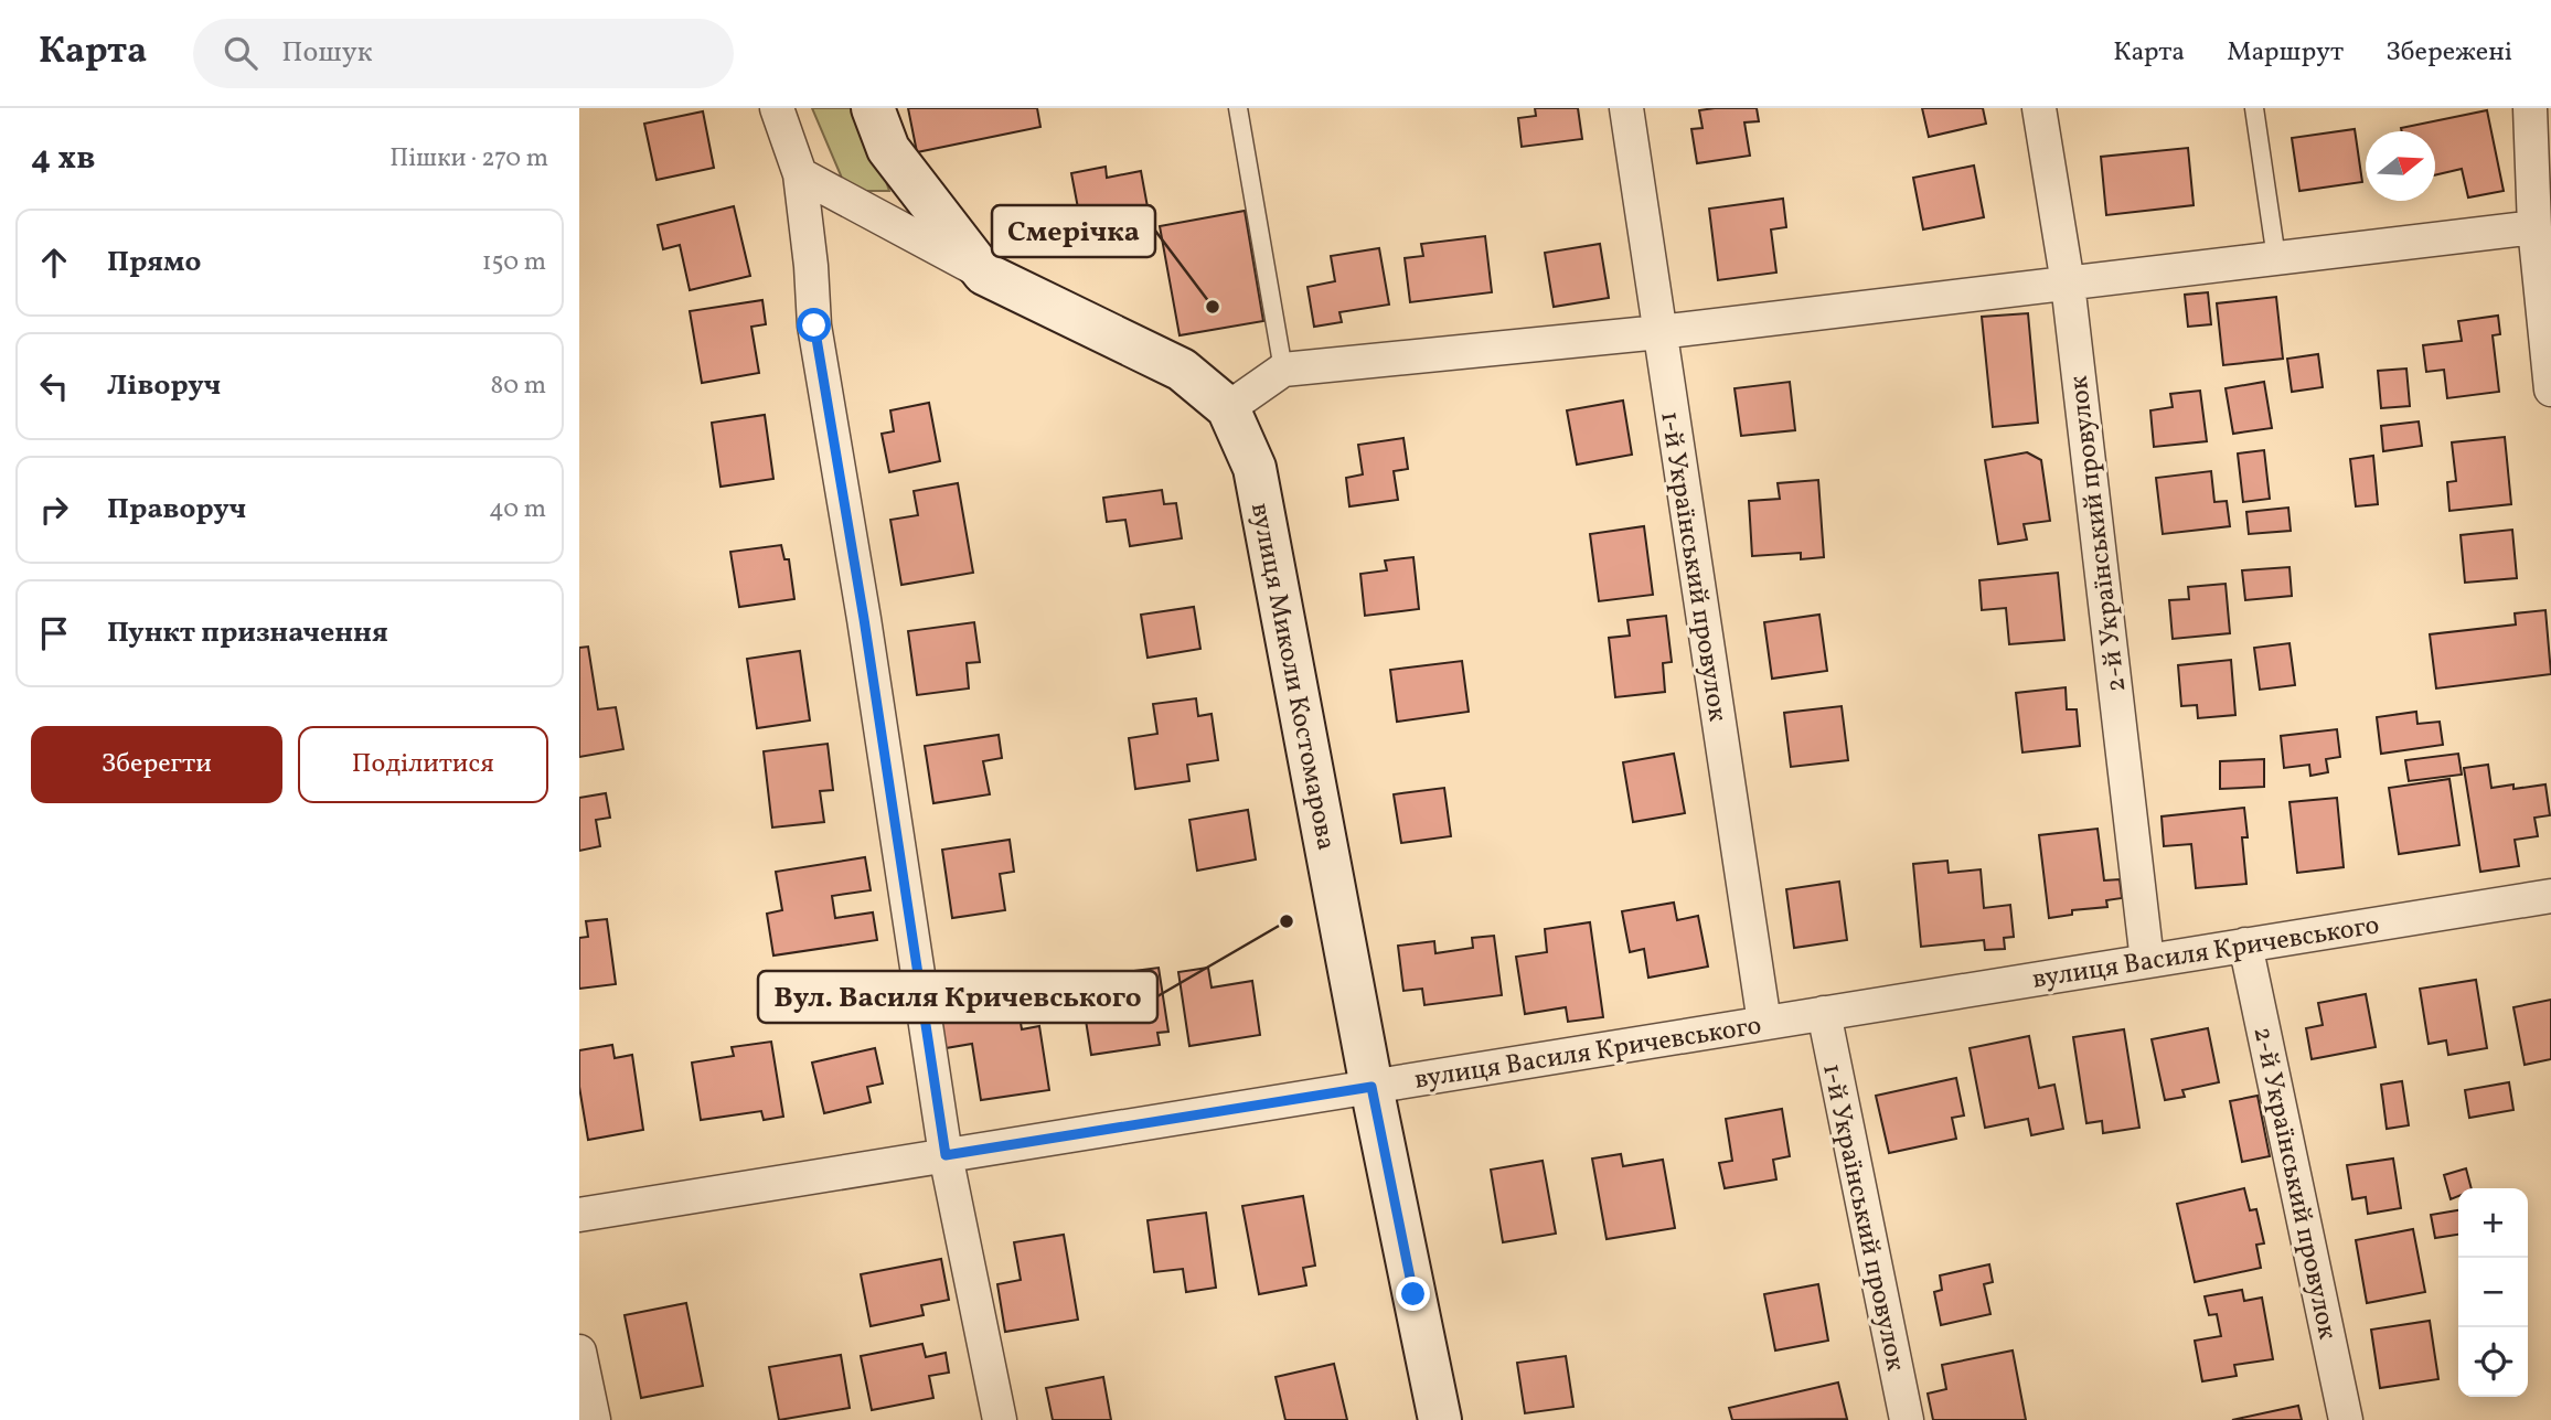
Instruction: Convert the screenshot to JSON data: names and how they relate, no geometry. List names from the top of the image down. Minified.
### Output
{"streets":{"street":["2-й Український провулок","1-й Український провулок","вулиця Миколи Костомарова","вулиця Василя Кричевського"]},"crossings":[["2-й Український провулок","вулиця Василя Кричевського"],["1-й Український провулок","вулиця Василя Кричевського"],["вулиця Миколи Костомарова","вулиця Василя Кричевського"]],"places":["Смерічка","Вул. Василя Кричевського"],"north":"right","page":{"header":"Карта","search":"Пошук","nav":["Карта","Маршрут","Збережені"],"heading":["4 хв","Пішки · 270 m"],"list":[["Прямо","150 m"],["Ліворуч","80 m"],["Праворуч","40 m"],"Пункт призначення"],"buttons":["Зберегти","Поділитися"],"map_buttons":["+","−"]}}
